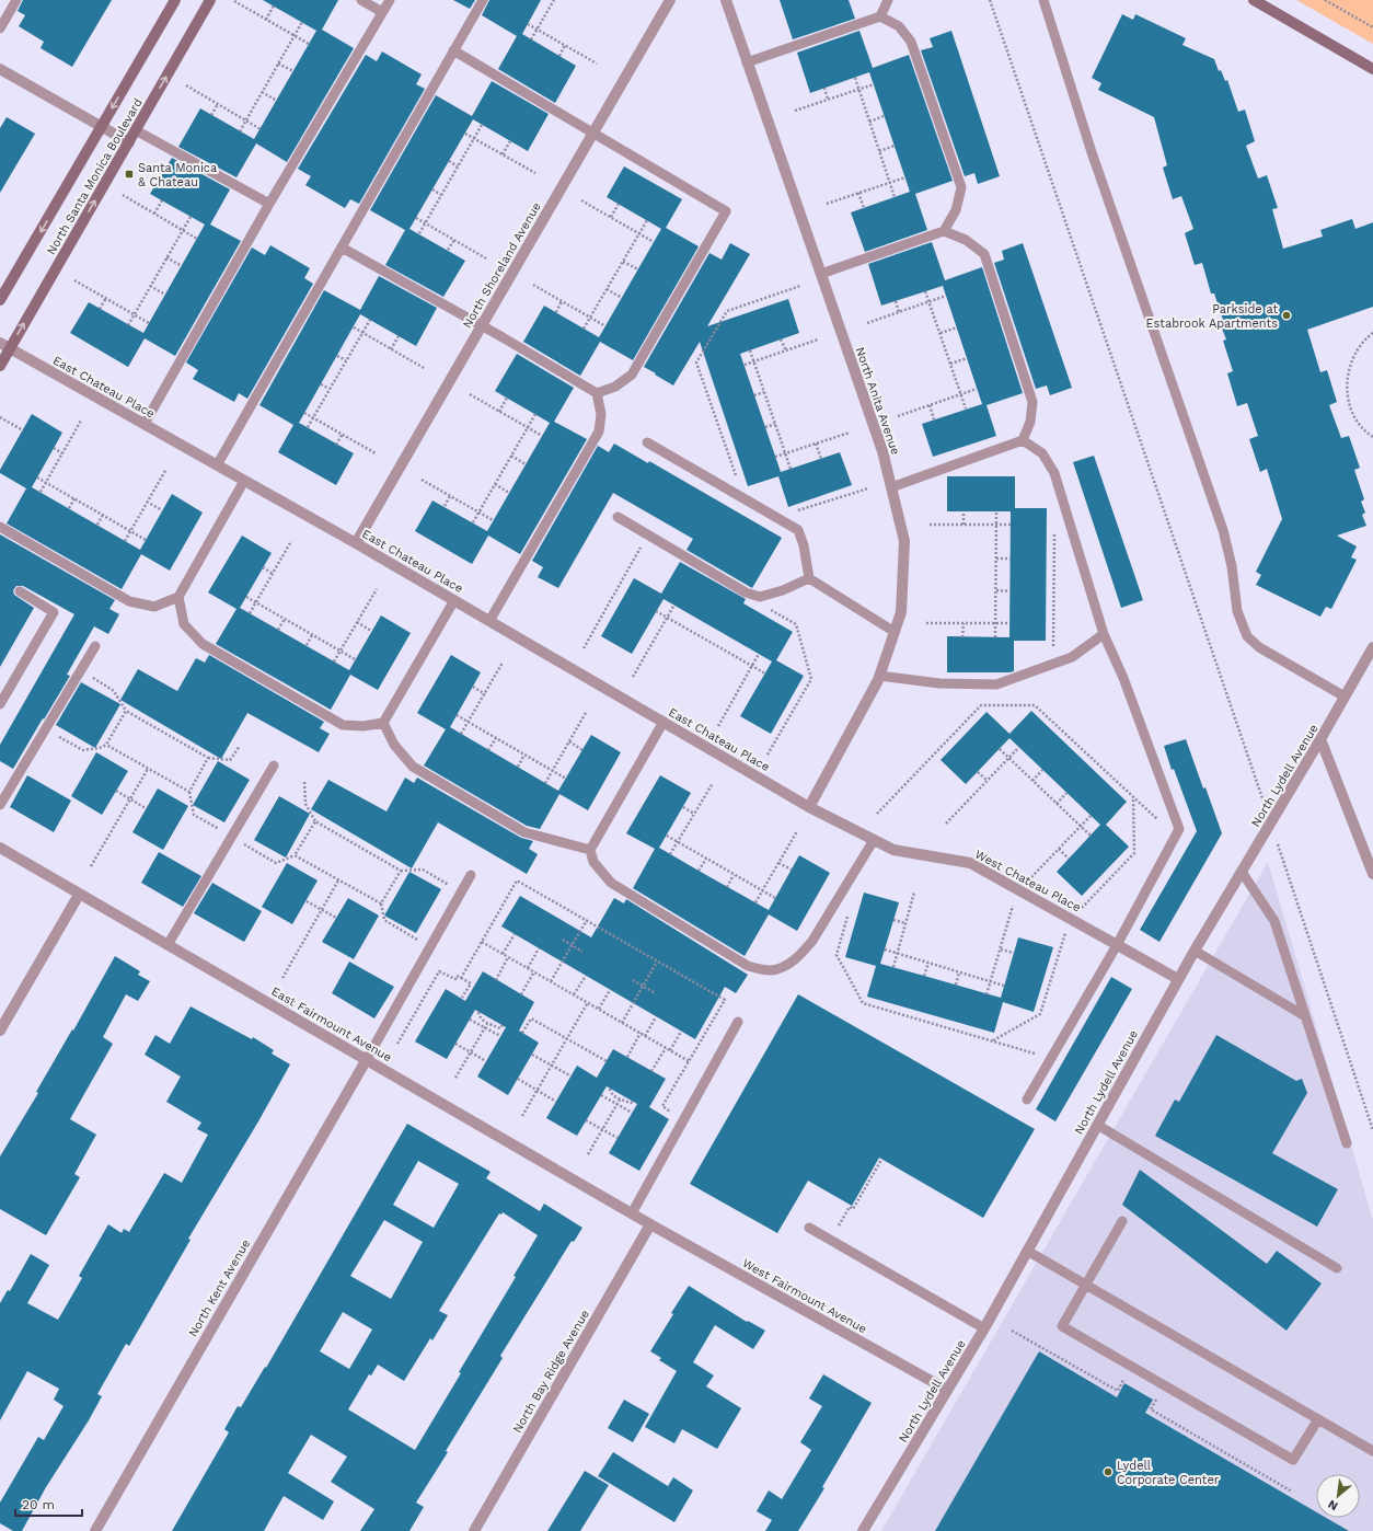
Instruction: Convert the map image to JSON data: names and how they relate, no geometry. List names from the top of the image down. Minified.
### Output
{"streets":{"street":["North Santa Monica Boulevard","North Shoreland Avenue","East Chateau Place","North Anita Avenue","North Lydell Avenue","West Chateau Place","East Fairmount Avenue","North Kent Avenue","West Fairmount Avenue","North Bay Ridge Avenue"]},"crossings":[["North Santa Monica Boulevard","East Chateau Place"],["North Shoreland Avenue","East Chateau Place"],["East Chateau Place","North Anita Avenue"],["East Chateau Place","West Chateau Place"],["North Anita Avenue","West Chateau Place"],["North Lydell Avenue","West Chateau Place"],["North Lydell Avenue","West Fairmount Avenue"],["East Fairmount Avenue","North Kent Avenue"],["East Fairmount Avenue","West Fairmount Avenue"],["East Fairmount Avenue","North Bay Ridge Avenue"],["West Fairmount Avenue","North Bay Ridge Avenue"]],"places":{"transit":["Santa Monica & Chateau"],"other":["Parkside at Estabrook Apartments","Lydell Corporate Center"]},"scale_bar":"20 m","north":"bottom left"}
